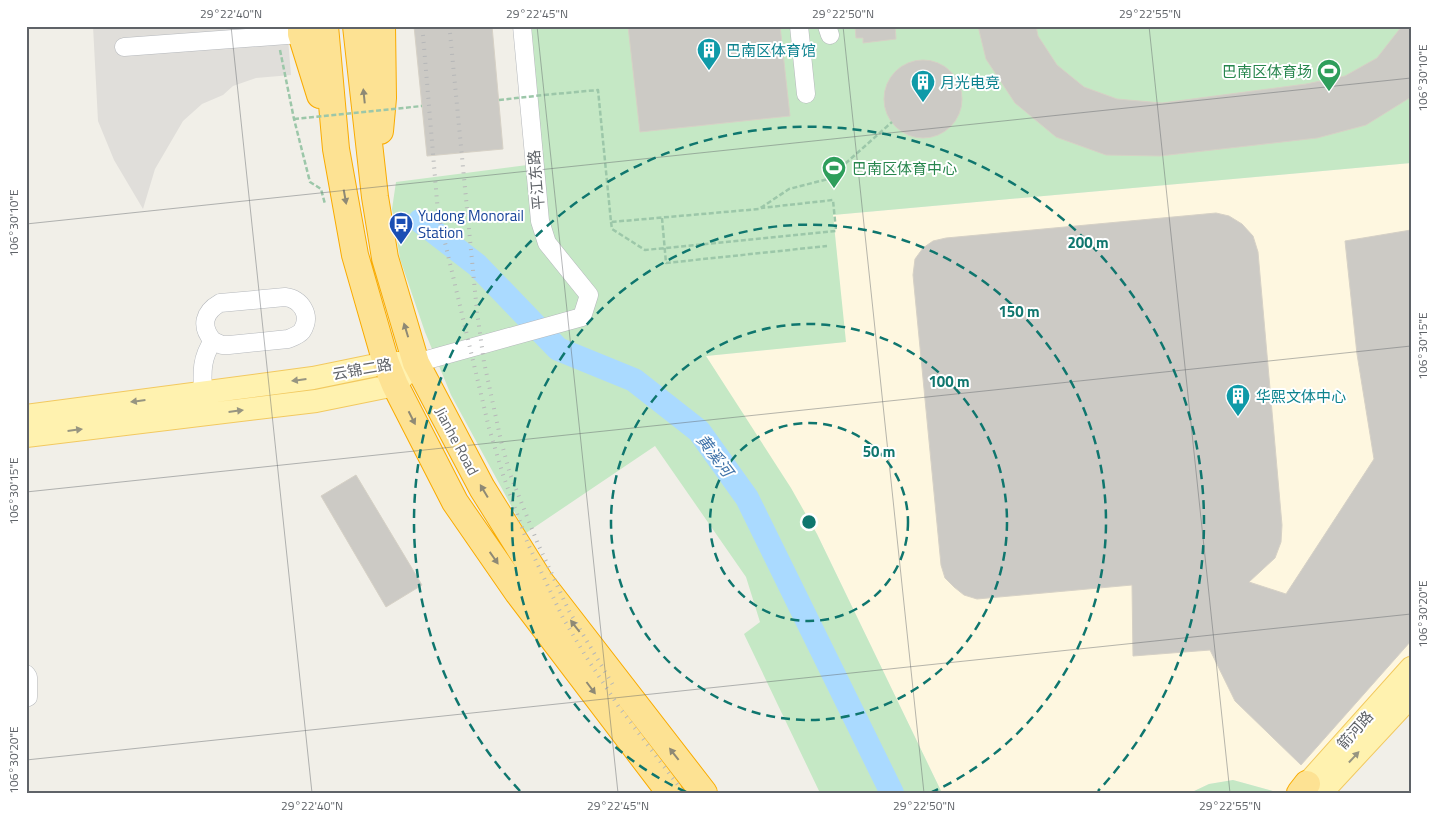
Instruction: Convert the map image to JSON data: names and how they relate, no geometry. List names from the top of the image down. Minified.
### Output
{"streets":{"highway":["Jianhe Road"],"main road":["云锦二路","箭河路"],"street":["平江东路"]},"crossings":[["平江东路","云锦二路"],["平江东路","Jianhe Road"],["云锦二路","Jianhe Road"]],"water":["黄溪河"],"places":{"building":["巴南区体育馆","月光电竞","华熙文体中心"],"sports":["巴南区体育场","巴南区体育中心"],"bus stop":["Yudong Monorail Station"]},"coordinates":["29°22'40\"N","29°22'45\"N","29°22'50\"N","29°22'55\"N","106°30'10\"E","106°30'15\"E","106°30'20\"E"],"rings":["200 m","150 m","100 m","50 m"]}
